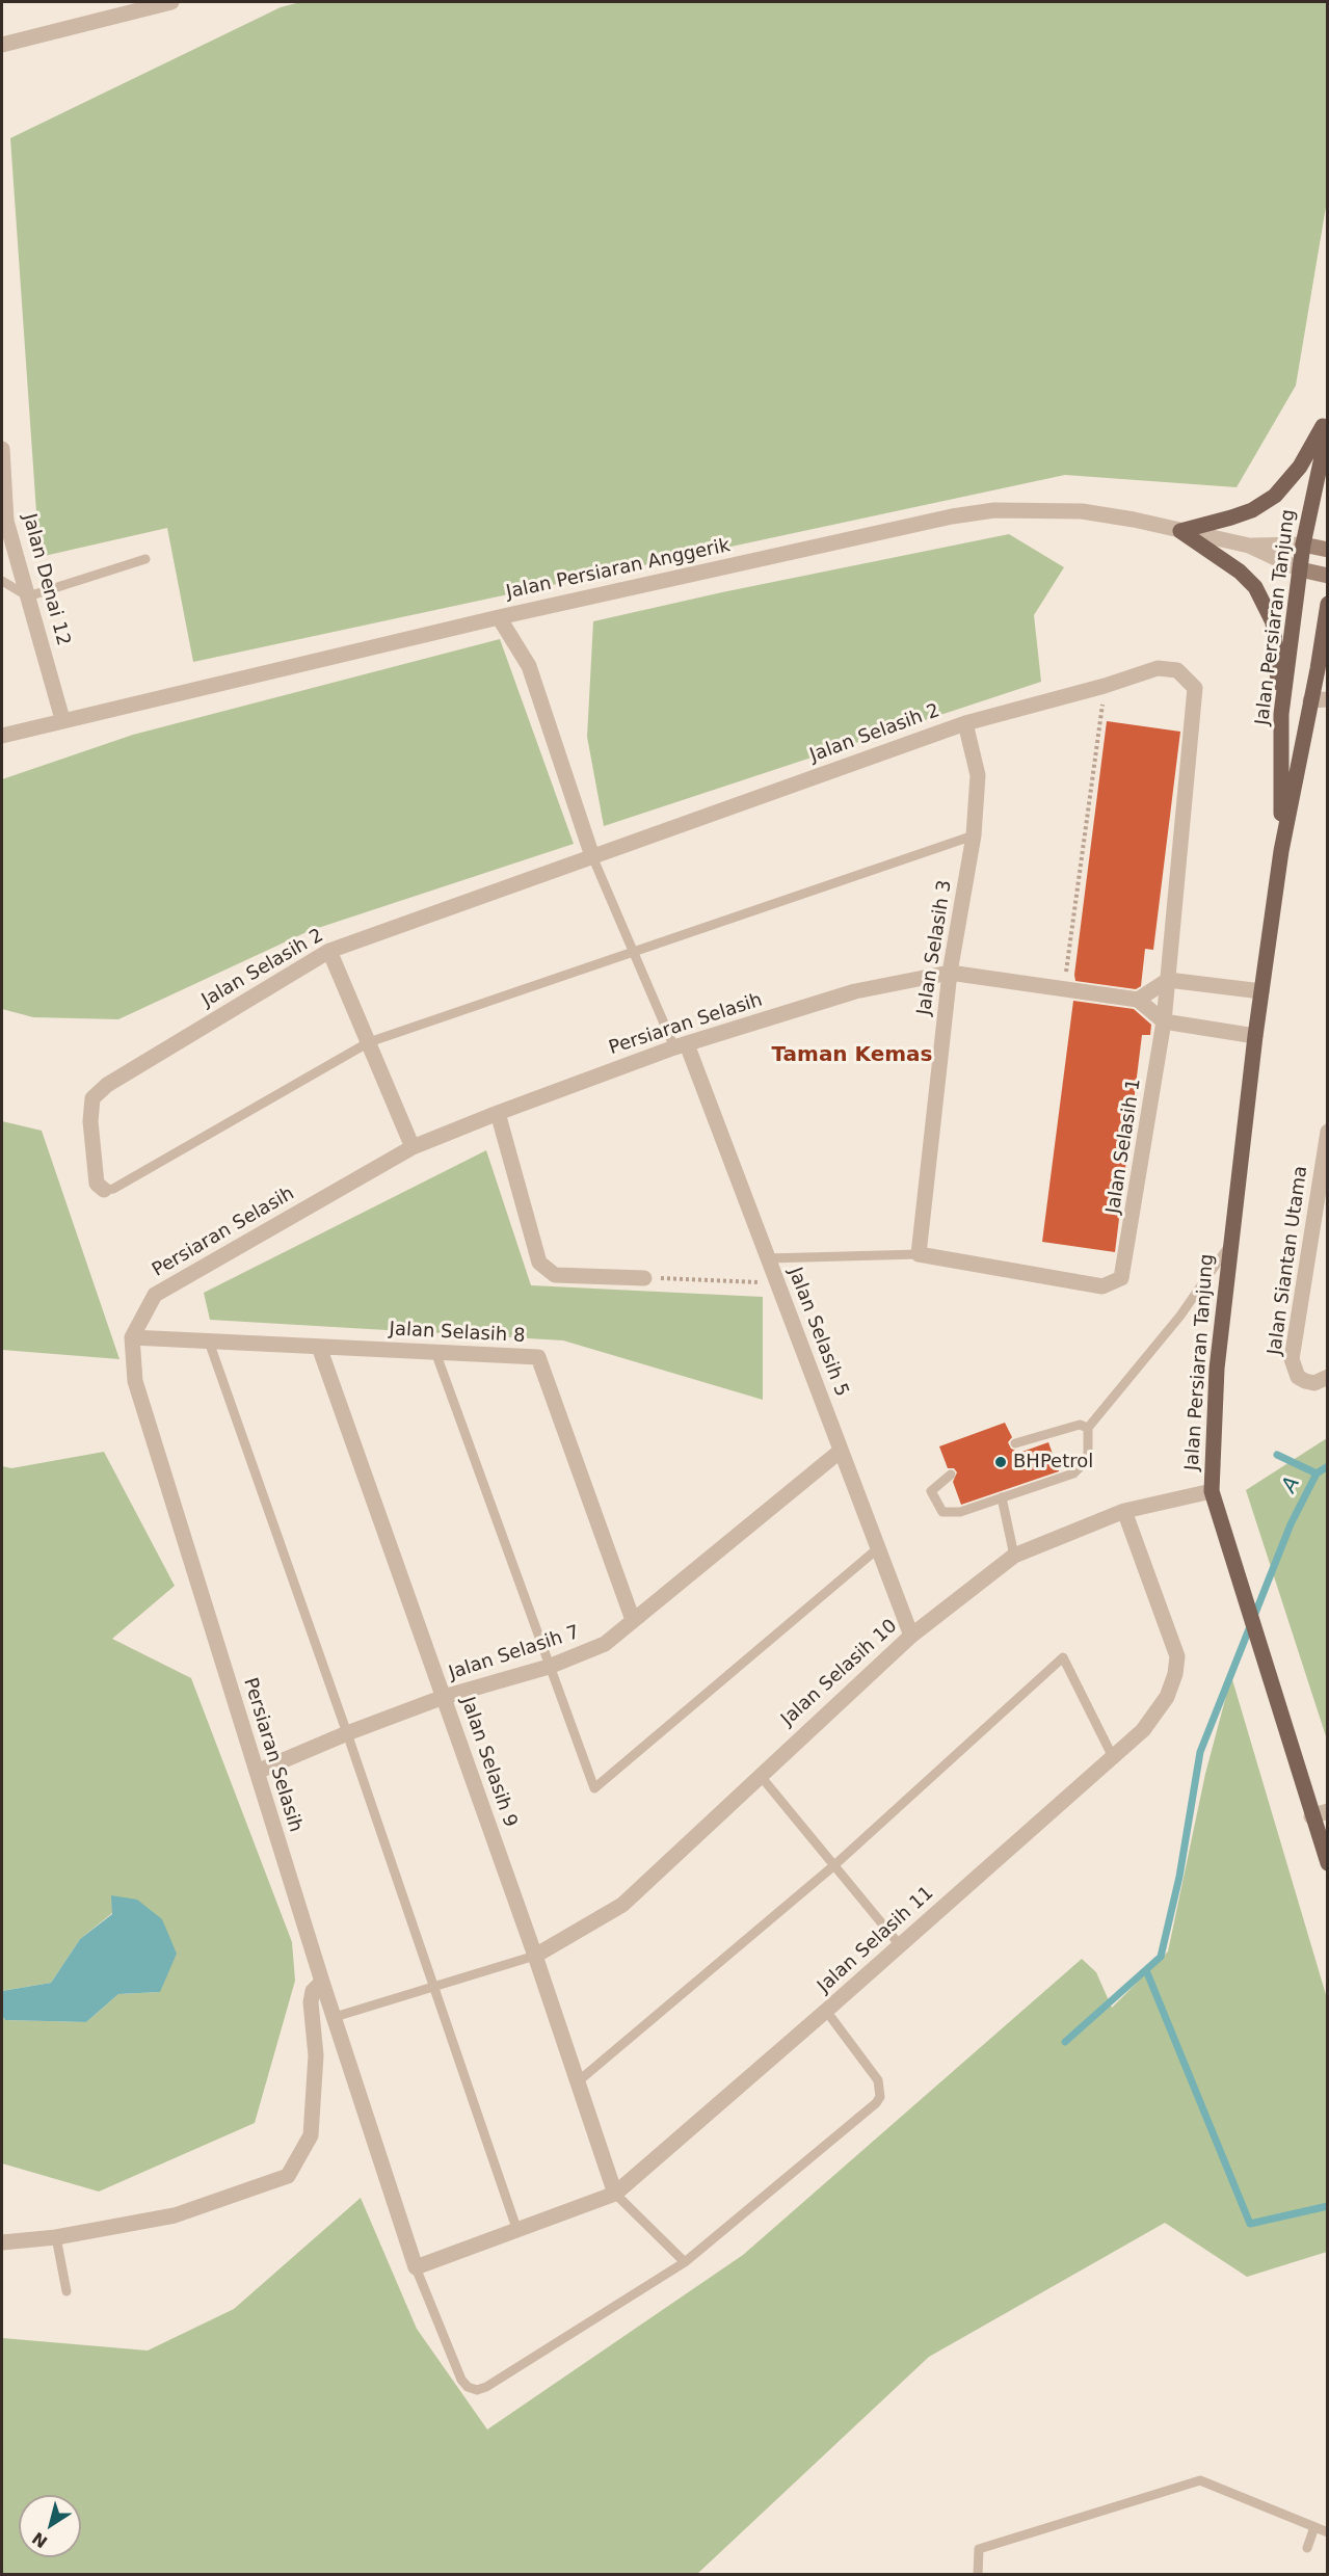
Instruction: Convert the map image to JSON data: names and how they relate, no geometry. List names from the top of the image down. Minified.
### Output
{"streets":{"main road":["Jalan Persiaran Tanjung"],"street":["Jalan Persiaran Anggerik","Jalan Denai 12","Jalan Selasih 2","Jalan Selasih 3","Persiaran Selasih","Jalan Selasih 1","Jalan Siantan Utama","Jalan Selasih 5","Jalan Selasih 8","Jalan Selasih 7","Jalan Selasih 10","Jalan Selasih 9","Jalan Selasih 11"]},"crossings":[["Jalan Persiaran Anggerik","Jalan Denai 12"],["Jalan Persiaran Anggerik","Jalan Persiaran Tanjung"],["Jalan Persiaran Tanjung","Jalan Selasih 10"],["Jalan Selasih 2","Jalan Selasih 3"],["Jalan Selasih 2","Jalan Selasih 1"],["Jalan Selasih 3","Persiaran Selasih"],["Jalan Selasih 3","Jalan Selasih 1"],["Persiaran Selasih","Jalan Selasih 5"],["Persiaran Selasih","Jalan Selasih 8"],["Persiaran Selasih","Jalan Selasih 7"],["Persiaran Selasih","Jalan Selasih 11"],["Jalan Selasih 1","Jalan Selasih 5"],["Jalan Selasih 5","Jalan Selasih 7"],["Jalan Selasih 5","Jalan Selasih 10"],["Jalan Selasih 8","Jalan Selasih 7"],["Jalan Selasih 8","Jalan Selasih 9"],["Jalan Selasih 7","Jalan Selasih 9"],["Jalan Selasih 10","Jalan Selasih 9"],["Jalan Selasih 10","Jalan Selasih 11"],["Jalan Selasih 9","Jalan Selasih 11"]],"districts":["Taman Kemas"],"water":["A"],"places":["BHPetrol"],"north":"bottom left"}
